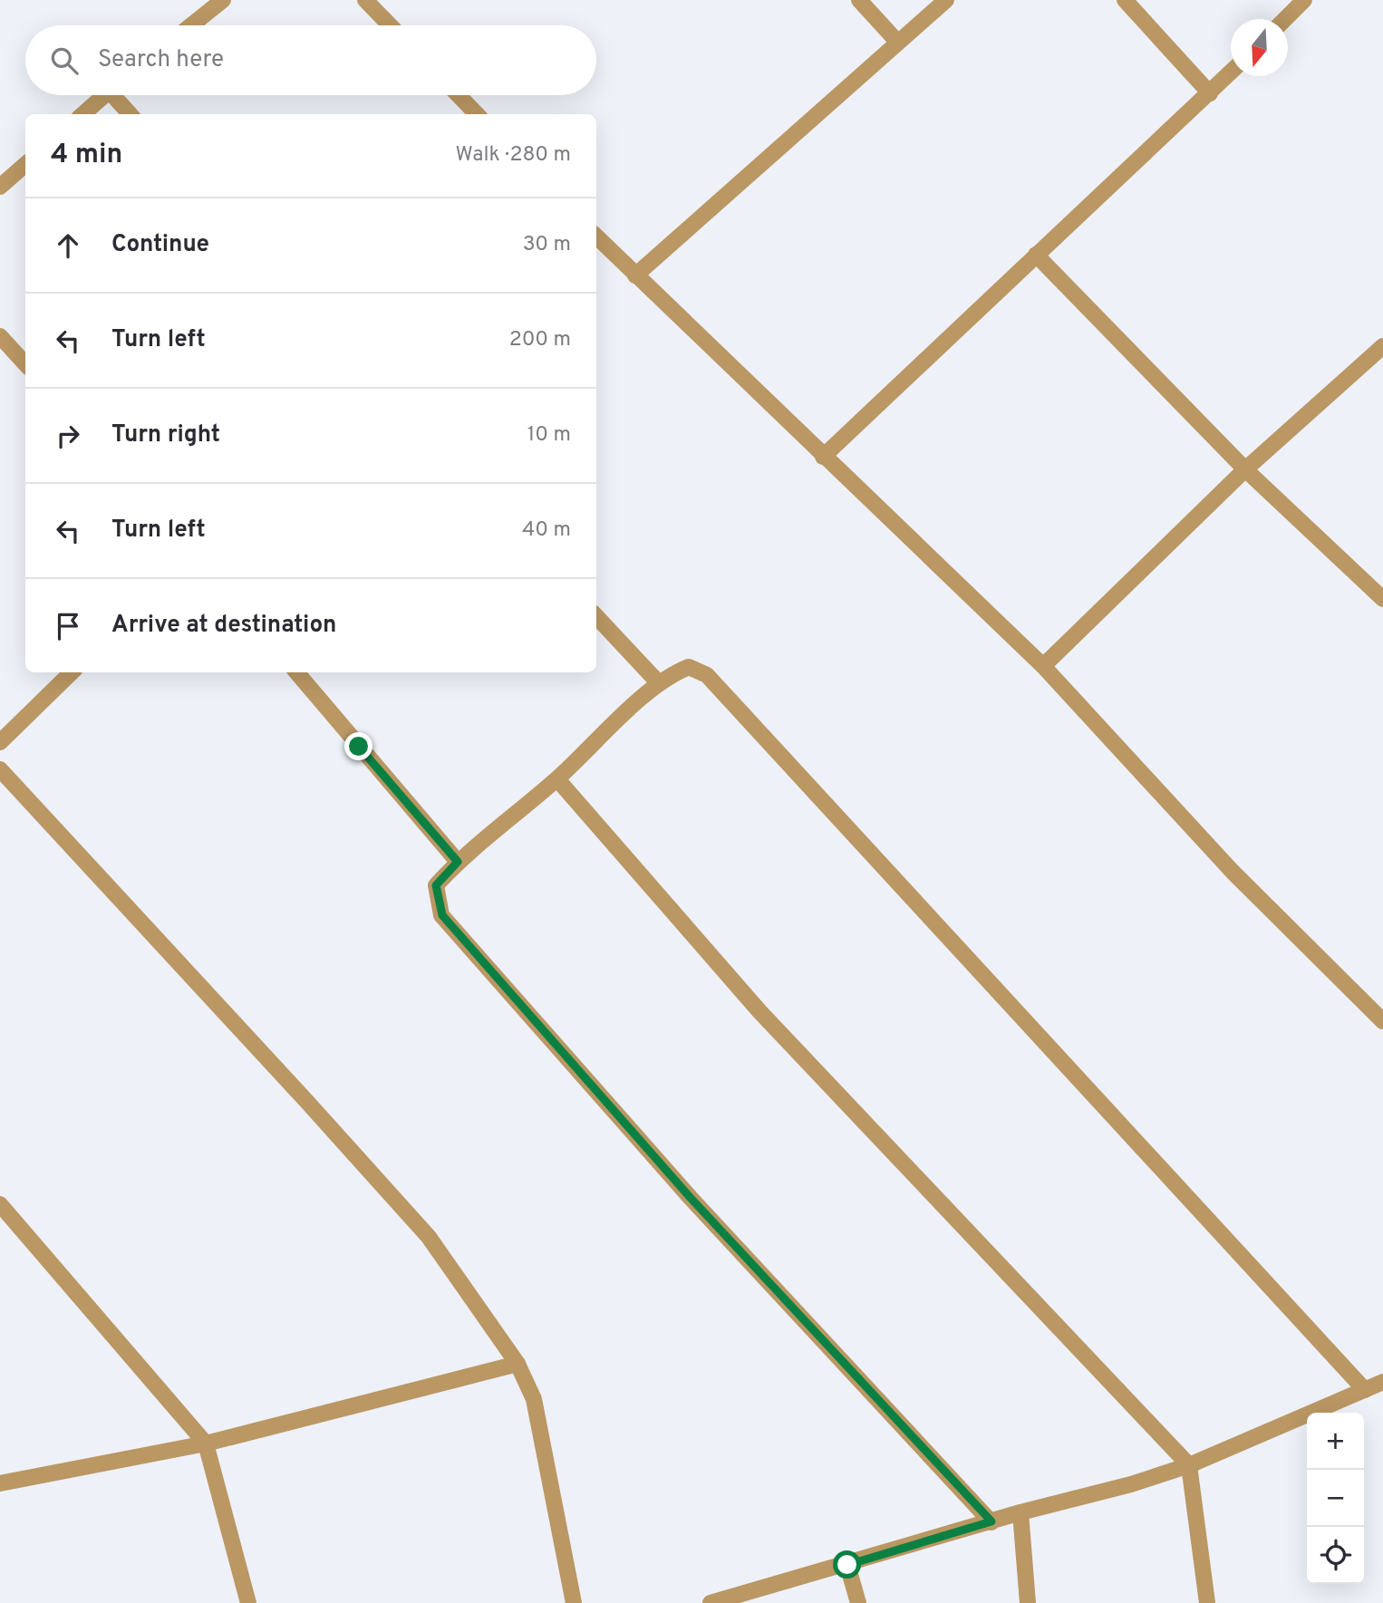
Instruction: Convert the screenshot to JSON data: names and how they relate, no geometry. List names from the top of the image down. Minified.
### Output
{"north":"bottom","page":{"search":"Search here","heading":["4 min","Walk · 280 m"],"list":[["Continue","30 m"],["Turn left","200 m"],["Turn right","10 m"],["Turn left","40 m"],"Arrive at destination"],"map_buttons":["+","−"]}}
